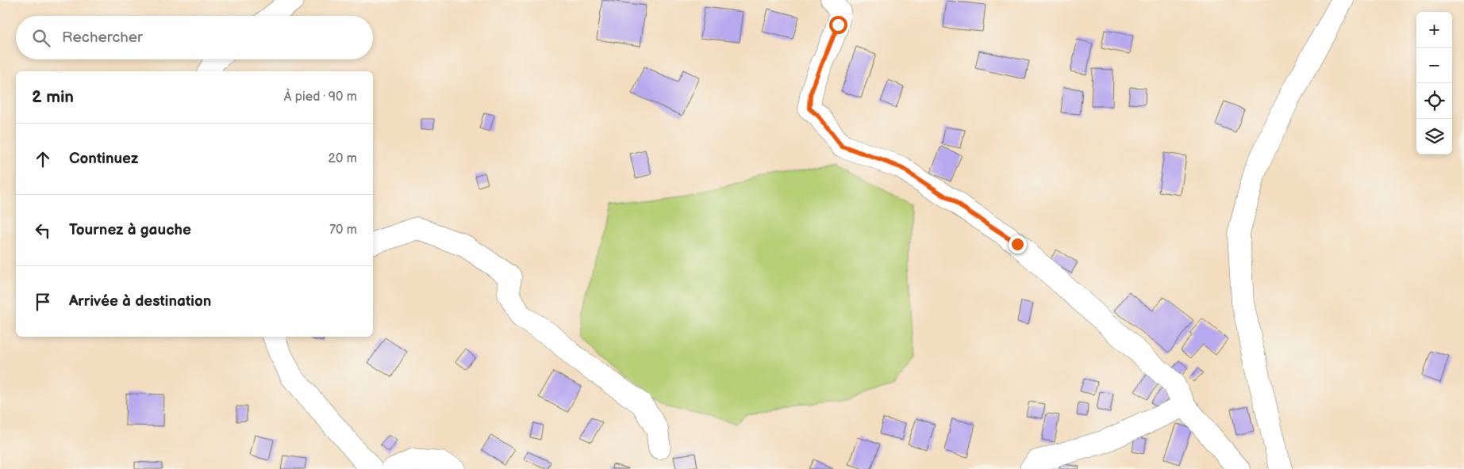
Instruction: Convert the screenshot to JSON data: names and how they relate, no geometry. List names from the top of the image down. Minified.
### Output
{"page":{"map_buttons":["+","−"],"search":"Rechercher","heading":["2 min","À pied · 90 m"],"list":[["Continuez","20 m"],["Tournez à gauche","70 m"],"Arrivée à destination"]}}
